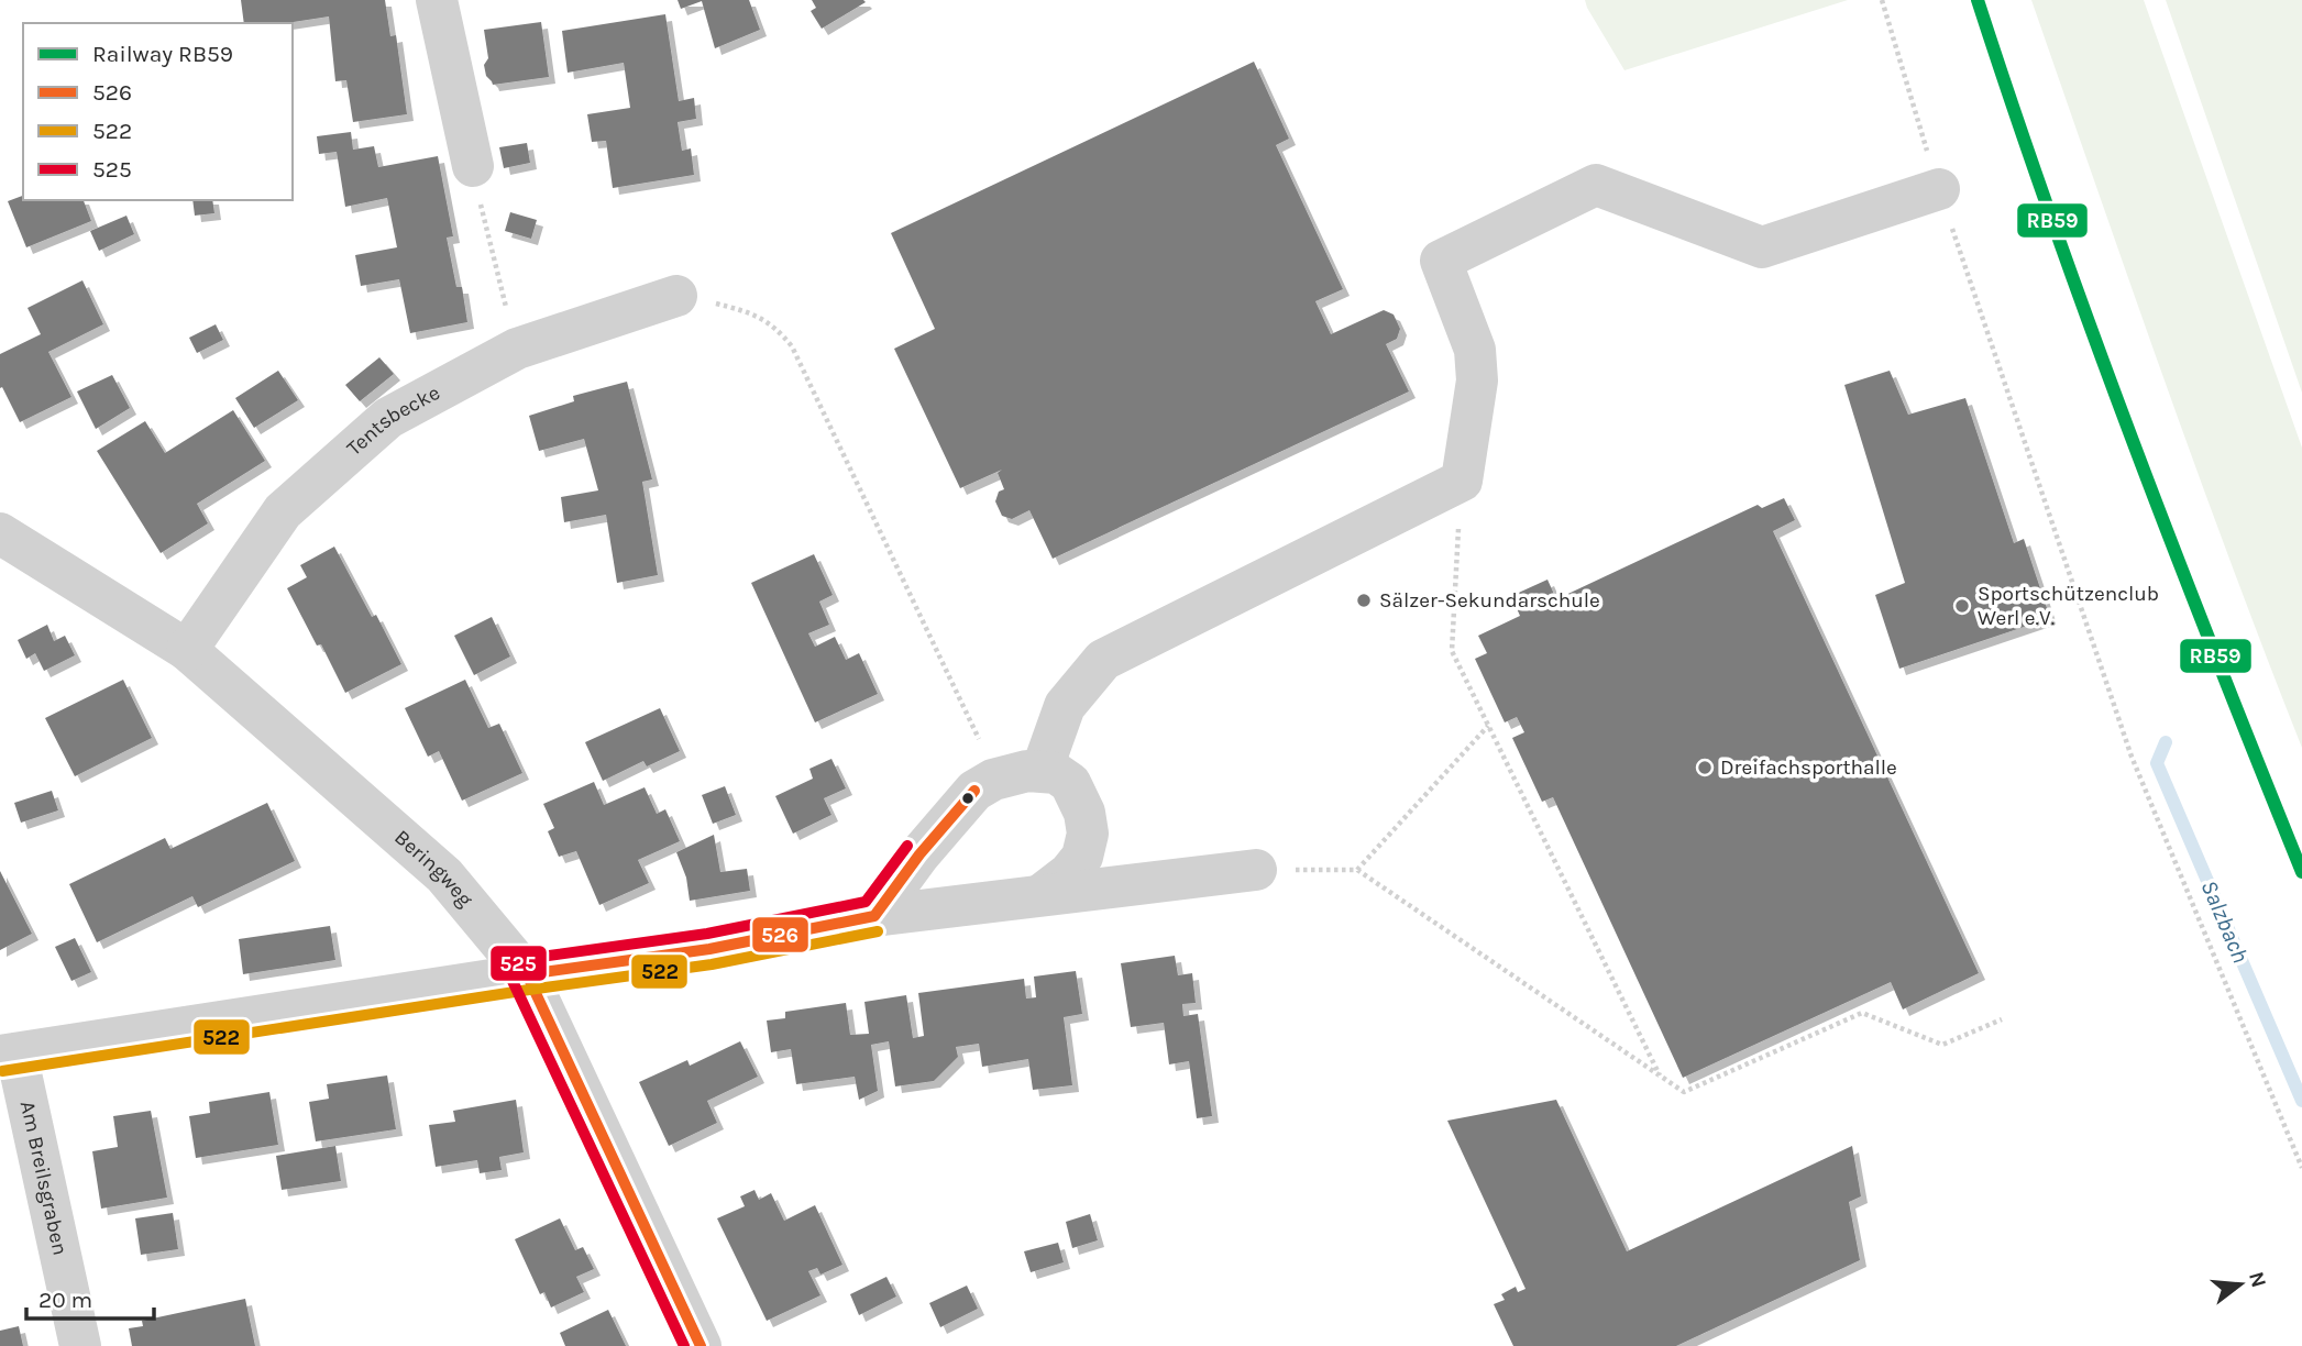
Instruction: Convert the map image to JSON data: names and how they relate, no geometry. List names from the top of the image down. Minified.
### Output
{"streets":{"street":["Tentsbecke","Beringweg","Am Breilsgraben"]},"crossings":[["Tentsbecke","Beringweg"]],"water":["Salzbach"],"places":["Sälzer-Sekundarschule","Sportschützenclub Werl e.V.","Dreifachsporthalle"],"lines":["rail line RB59","transit line 526","transit line 525","transit line 522"],"legend":["Railway RB59","526","522","525"],"scale_bar":"20 m","north":"right"}
